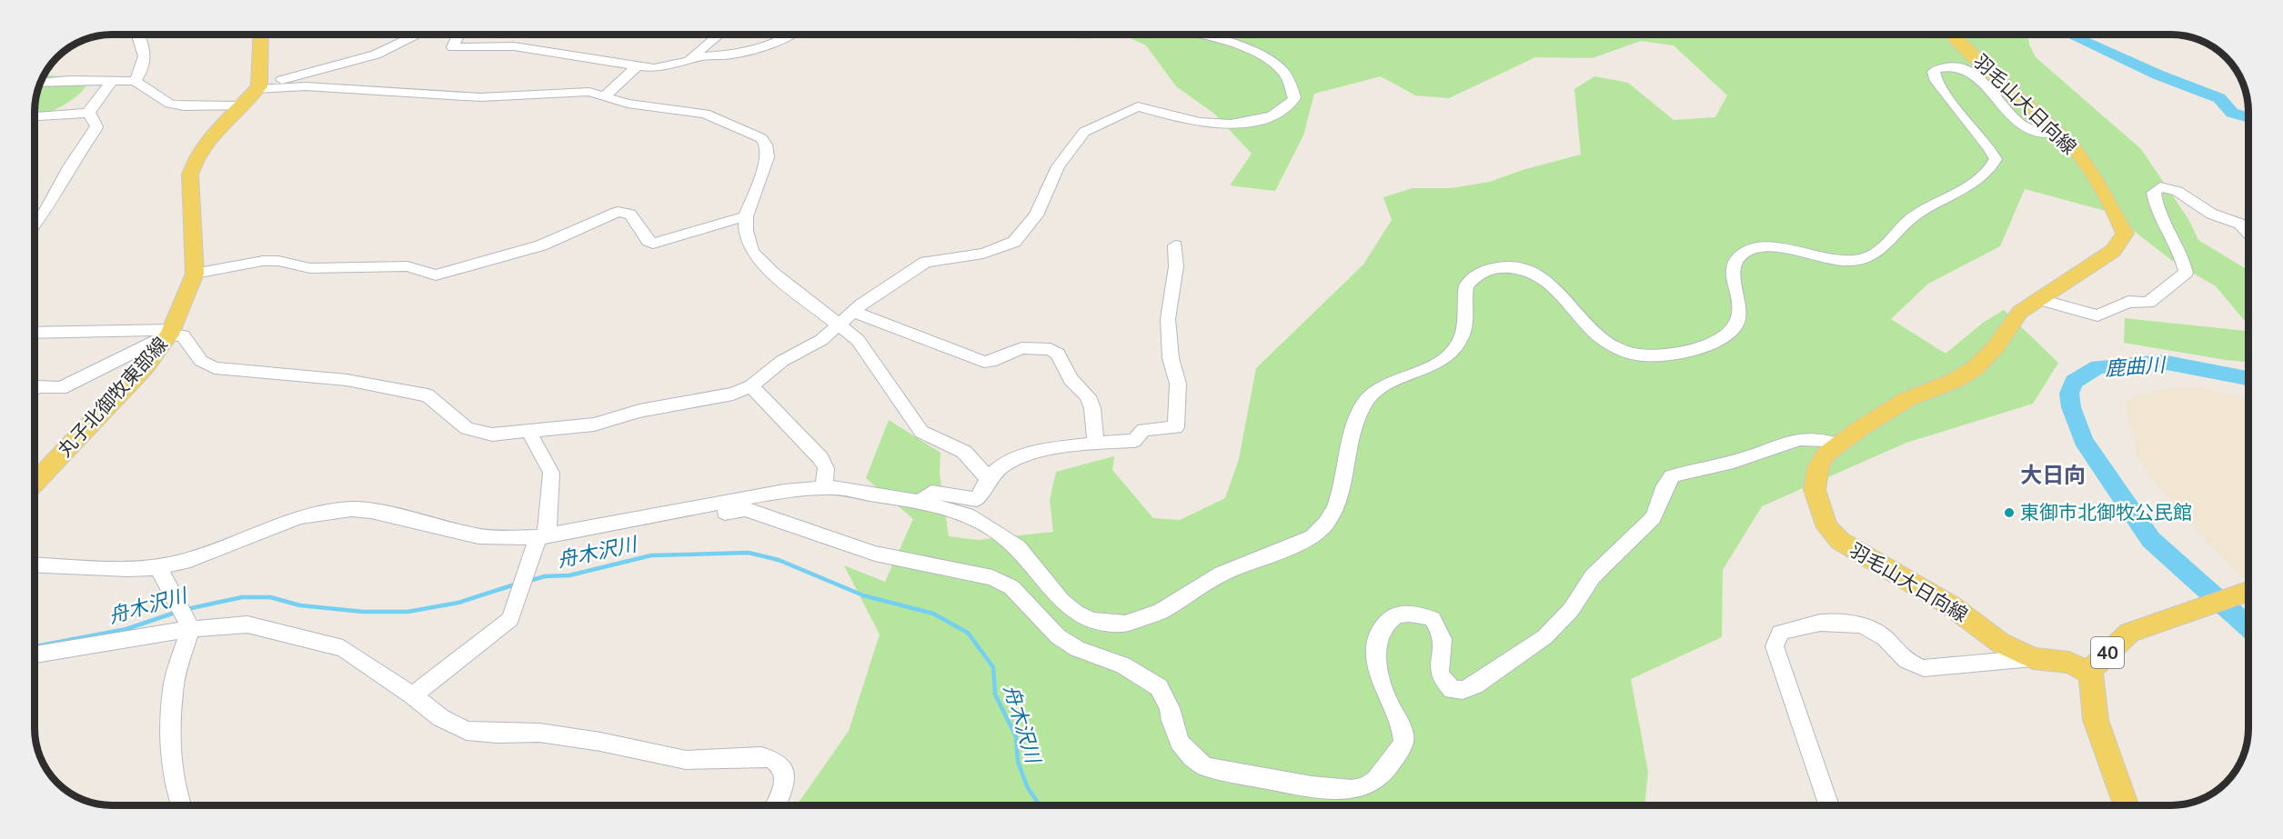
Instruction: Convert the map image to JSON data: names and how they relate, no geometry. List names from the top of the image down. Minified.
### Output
{"streets":{"main road":["羽毛山大日向線","丸子北御牧東部線","40"]},"crossings":[["羽毛山大日向線","40"]],"districts":["大日向"],"water":["鹿曲川","舟木沢川"],"places":["東御市北御牧公民館"]}
